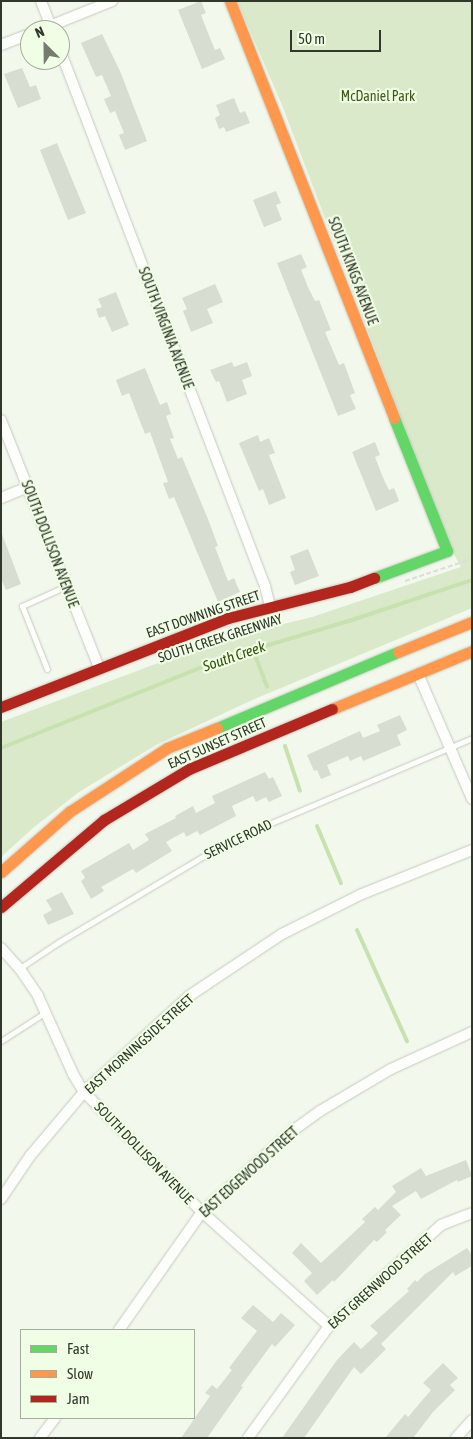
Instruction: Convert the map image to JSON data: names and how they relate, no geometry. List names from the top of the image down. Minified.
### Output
{"streets":{"main road":["SOUTH KINGS AVENUE","EAST DOWNING STREET","EAST SUNSET STREET"],"street":["SOUTH VIRGINIA AVENUE","SOUTH DOLLISON AVENUE","EAST MORNINGSIDE STREET","EAST EDGEWOOD STREET","EAST GREENWOOD STREET"],"lane":["SERVICE ROAD"]},"crossings":[["SOUTH KINGS AVENUE","EAST DOWNING STREET"],["SOUTH VIRGINIA AVENUE","EAST DOWNING STREET"],["SOUTH DOLLISON AVENUE","EAST DOWNING STREET"],["SOUTH DOLLISON AVENUE","SERVICE ROAD"],["SOUTH DOLLISON AVENUE","EAST MORNINGSIDE STREET"],["SOUTH DOLLISON AVENUE","EAST EDGEWOOD STREET"],["SOUTH DOLLISON AVENUE","EAST GREENWOOD STREET"]],"water":["South Creek"],"parks":["McDaniel Park"],"legend":["Fast","Slow","Jam"],"scale_bar":"50 m","north":"top left"}
